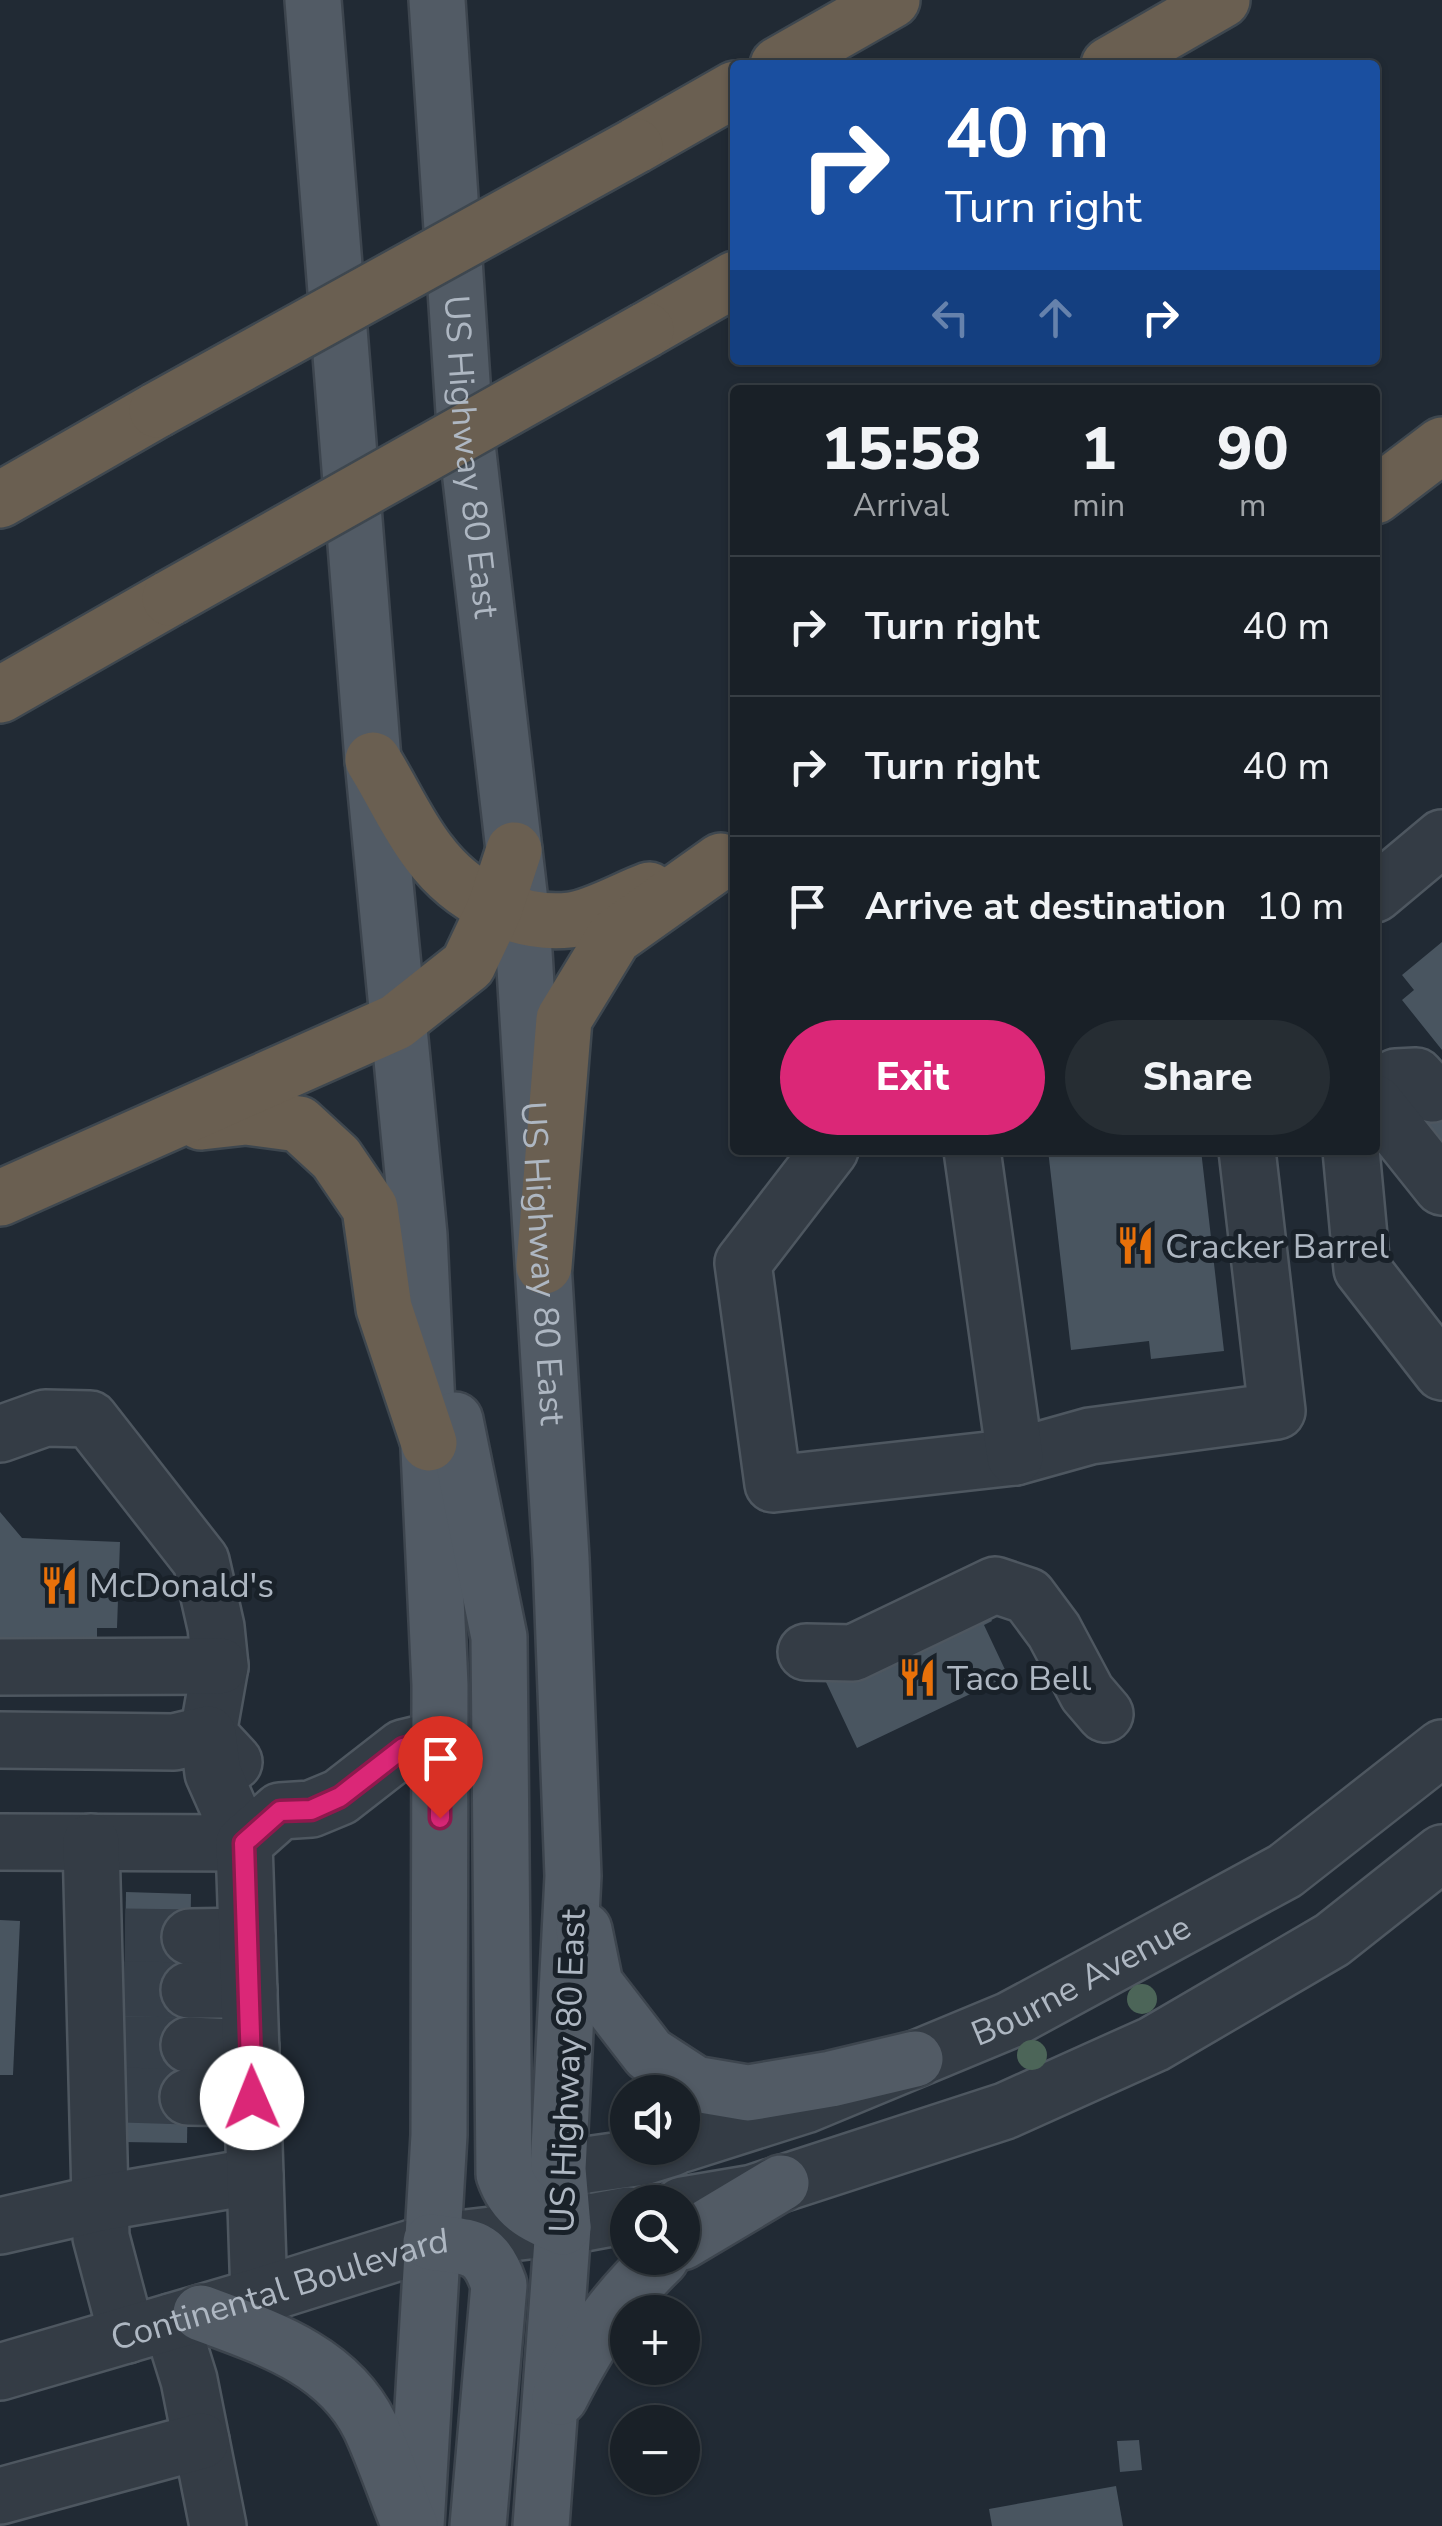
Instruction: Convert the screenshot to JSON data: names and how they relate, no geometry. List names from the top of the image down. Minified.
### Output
{"streets":{"main road":["US Highway 80 East"],"street":["Bourne Avenue","Continental Boulevard"]},"crossings":[["US Highway 80 East","Continental Boulevard"]],"places":{"restaurant":["Cracker Barrel","McDonald's","Taco Bell"]},"page":{"turn":["40 m","Turn right"],"eta":["15:58","Arrival","1","min","90","m"],"list":[{"name":"Turn right","value":"40 m"},{"name":"Turn right","value":"40 m"},{"name":"Arrive at destination","value":"10 m"}],"buttons":["Exit","Share"],"map_buttons":["+","−"]}}
